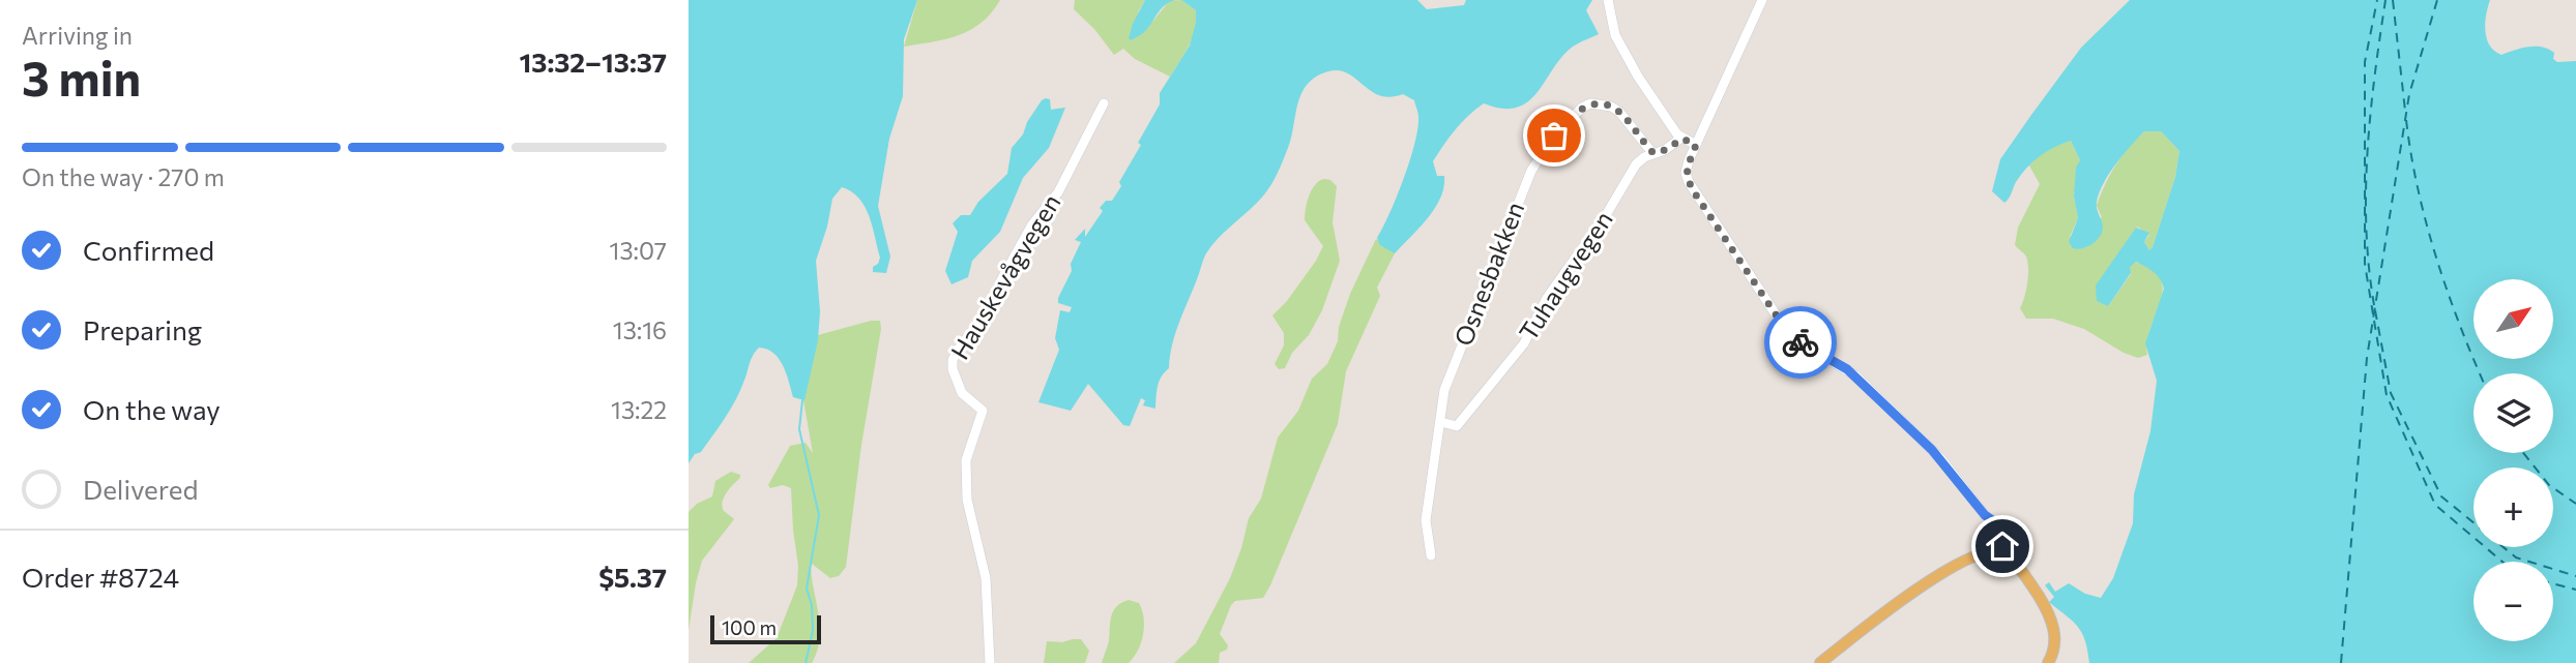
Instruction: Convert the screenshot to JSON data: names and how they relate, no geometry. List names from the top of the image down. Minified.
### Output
{"streets":{"street":["Osnesbakken","Tuhaugvegen","Hauskevågvegen"]},"crossings":[["Osnesbakken","Tuhaugvegen"]],"scale_bar":"100 m","north":"top right","page":{"heading":["3 min","Arriving in","13:32–13:37"],"panel":["Order #8724","$5.37"],"bar":"On the way · 270 m","list":[["Confirmed","13:07"],["Preparing","13:16"],["On the way","13:22"],"Delivered"],"map_buttons":["+","−"],"scale":"100 m"}}
